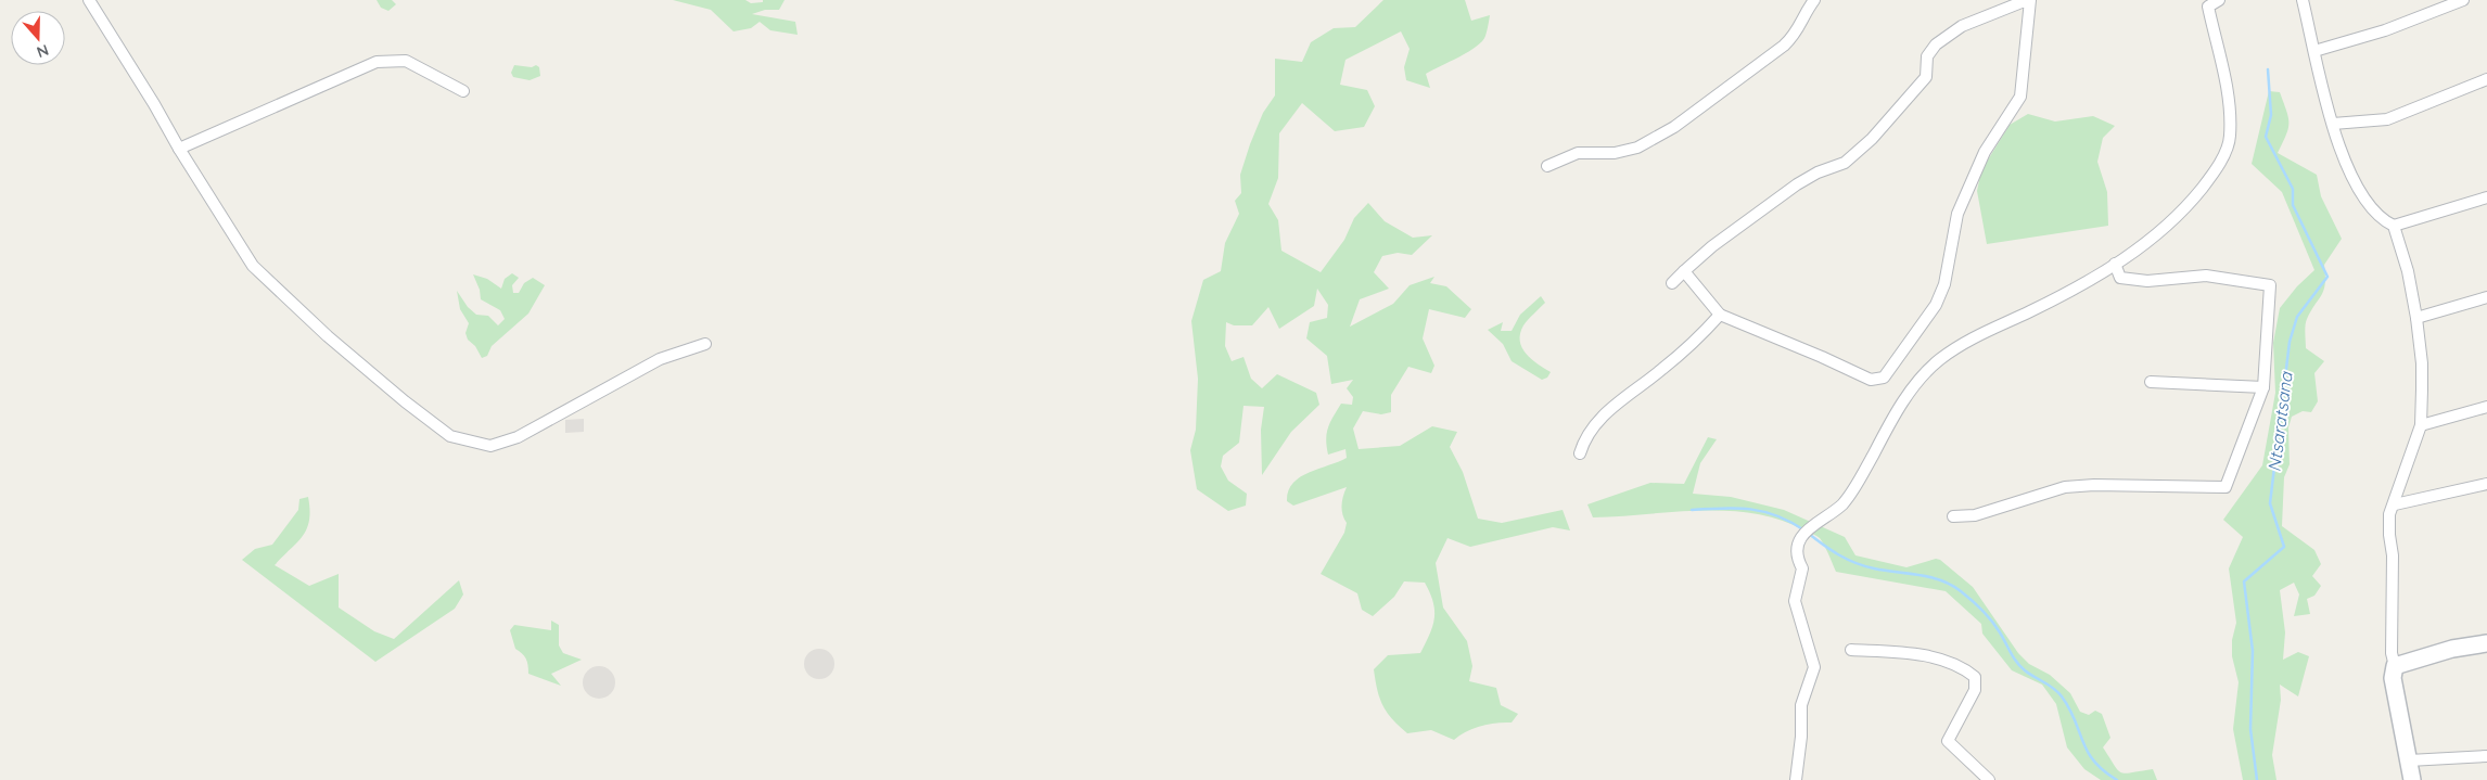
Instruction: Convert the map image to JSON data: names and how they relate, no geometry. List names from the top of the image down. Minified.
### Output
{"water":["Ntsaratsana"],"north":"bottom"}
